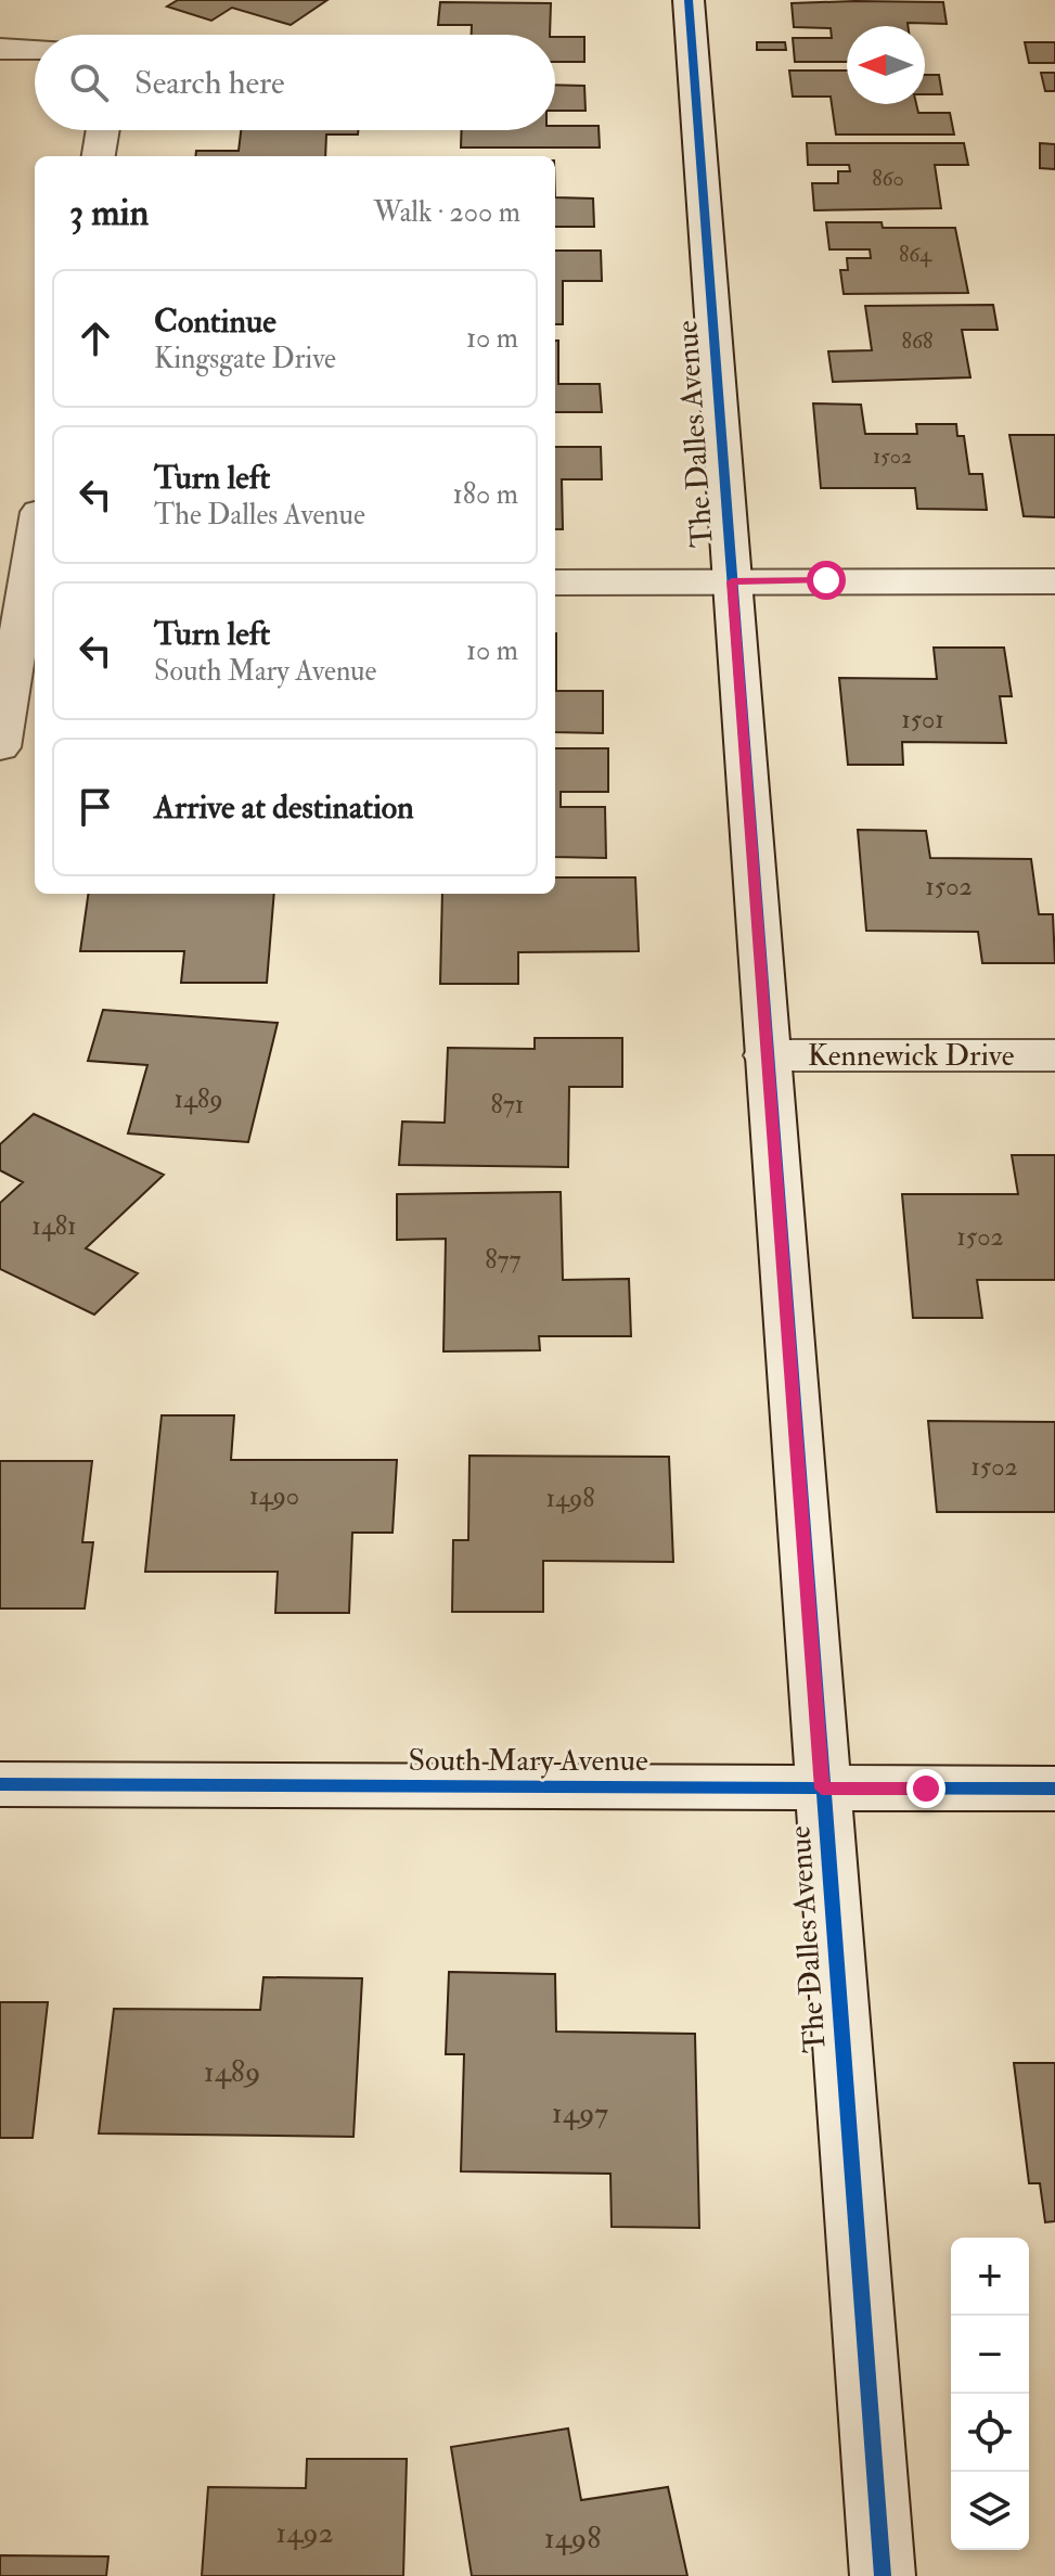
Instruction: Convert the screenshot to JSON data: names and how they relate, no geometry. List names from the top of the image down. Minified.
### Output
{"streets":{"street":["The Dalles Avenue","Kennewick Drive","South Mary Avenue"]},"crossings":[["The Dalles Avenue","Kennewick Drive"],["The Dalles Avenue","South Mary Avenue"]],"house_numbers":["860","864","868","1502","1501","1502","1489","871","1481","1502","877","1502","1490","1498","1489","1497","1492","1498"],"north":"left","page":{"search":"Search here","heading":["3 min","Walk · 200 m"],"list":[["Continue","Kingsgate Drive","10 m"],["Turn left","The Dalles Avenue","180 m"],["Turn left","South Mary Avenue","10 m"],"Arrive at destination"],"map_buttons":["+","−"]}}
